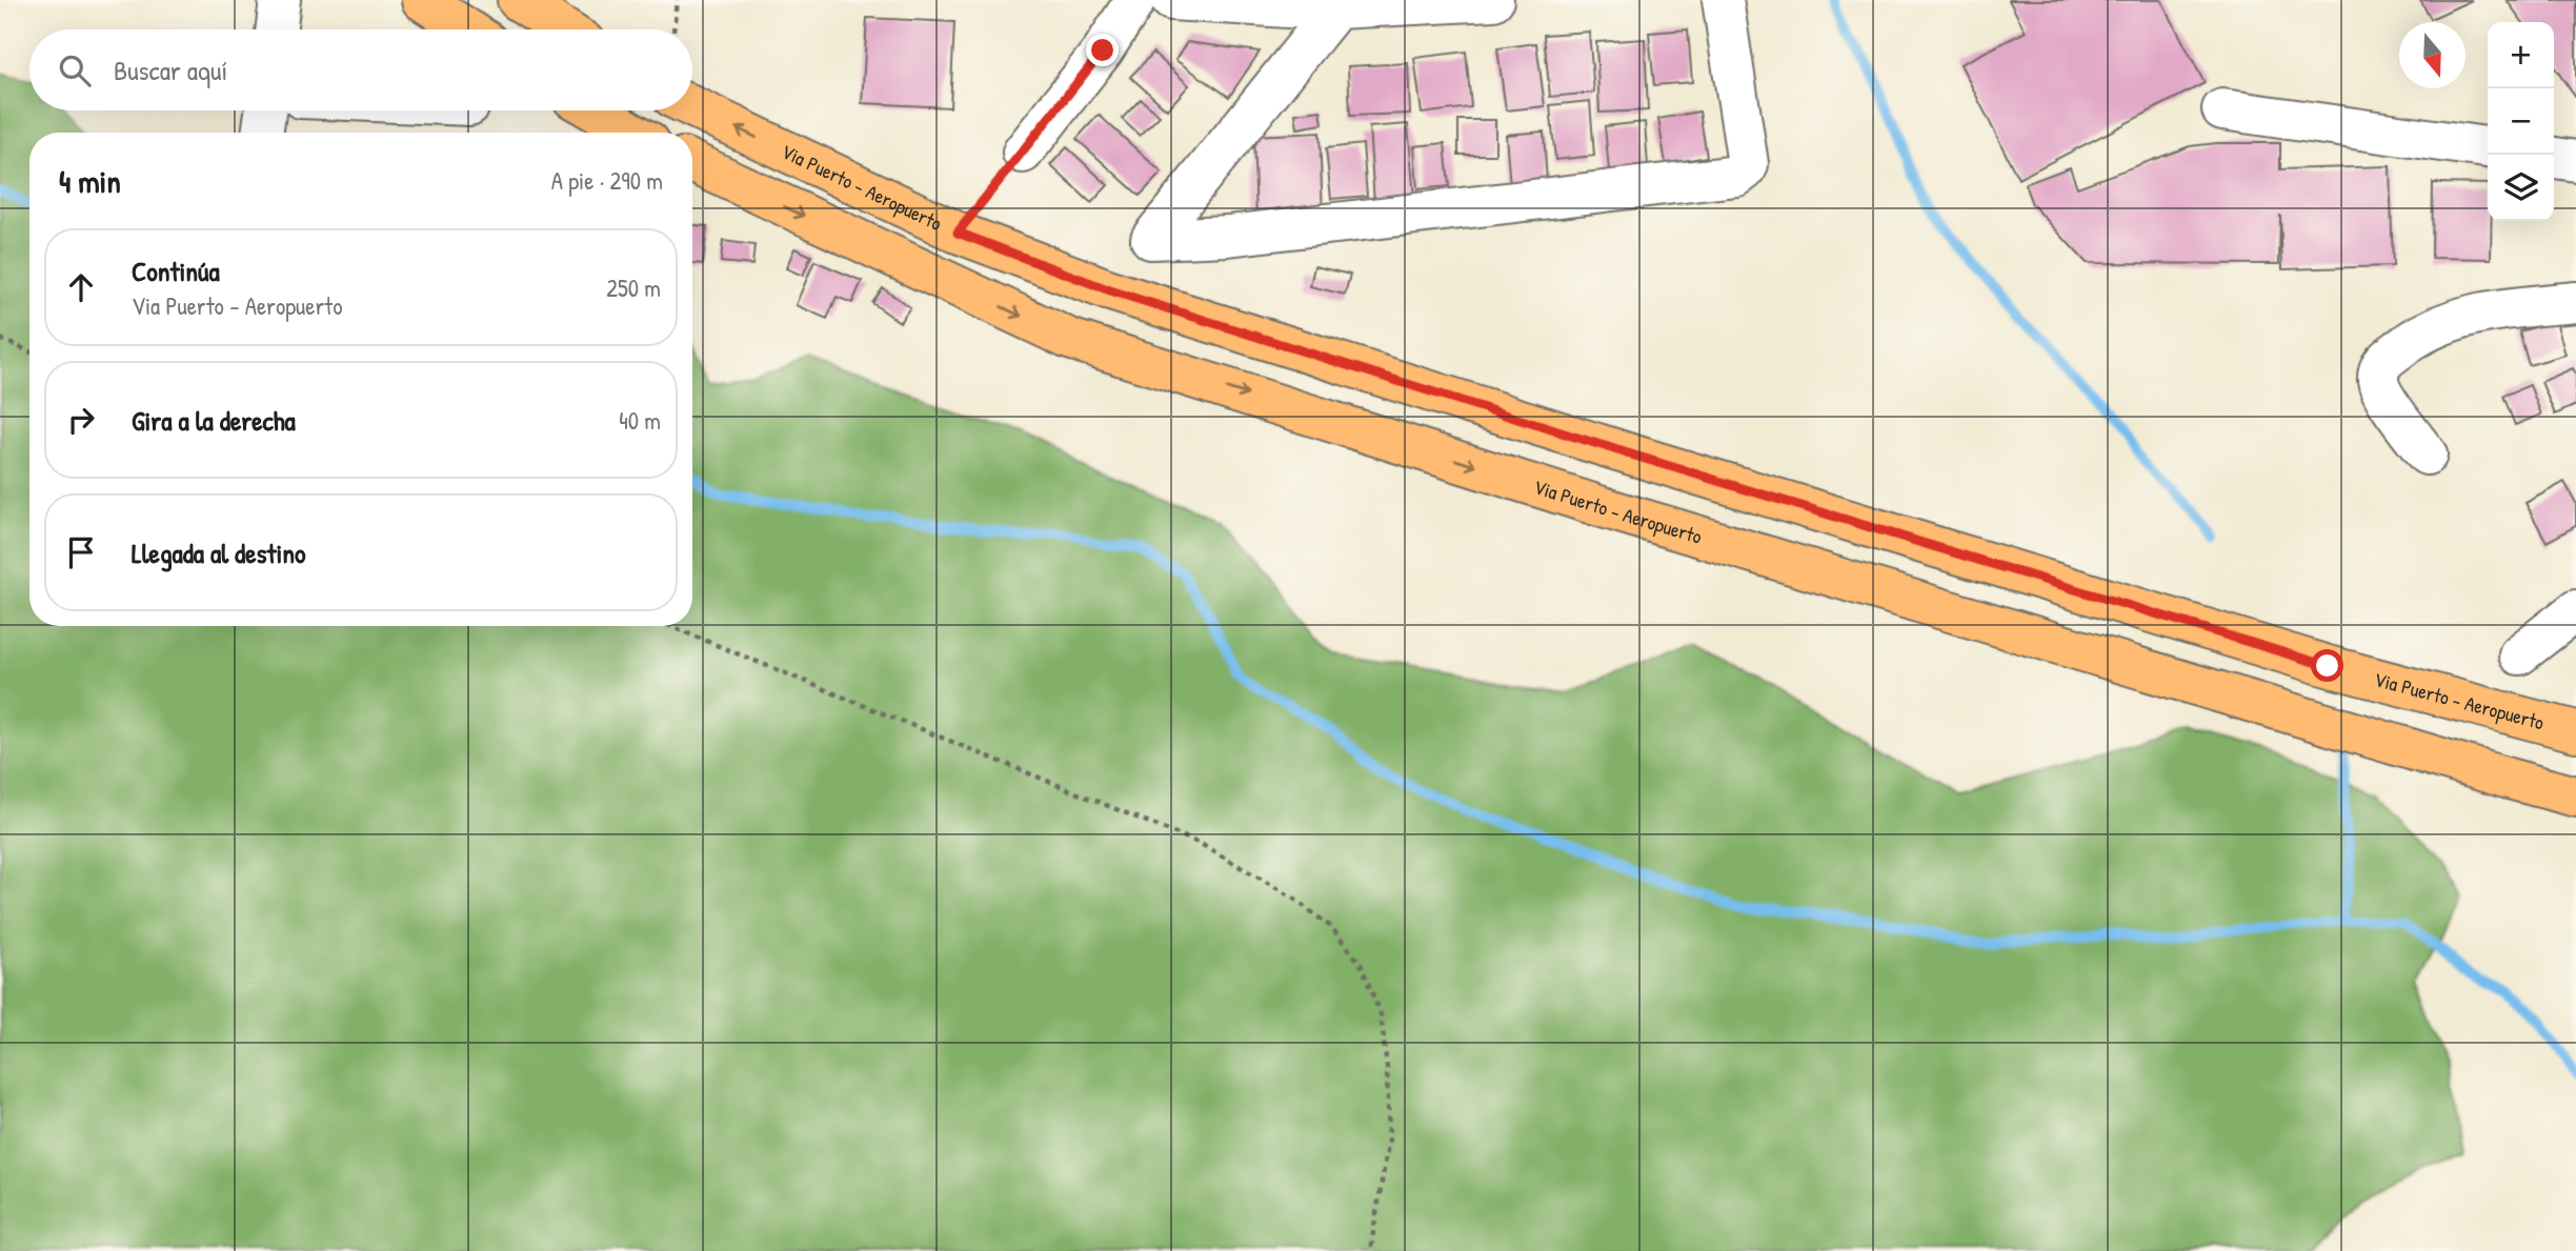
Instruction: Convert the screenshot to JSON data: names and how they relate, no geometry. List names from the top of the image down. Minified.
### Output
{"streets":{"main road":["Via Puerto - Aeropuerto"]},"north":"bottom","page":{"map_buttons":["+","−"],"search":"Buscar aquí","heading":["4 min","A pie · 290 m"],"list":[["Continúa","Via Puerto - Aeropuerto","250 m"],["Gira a la derecha","40 m"],"Llegada al destino"]}}
